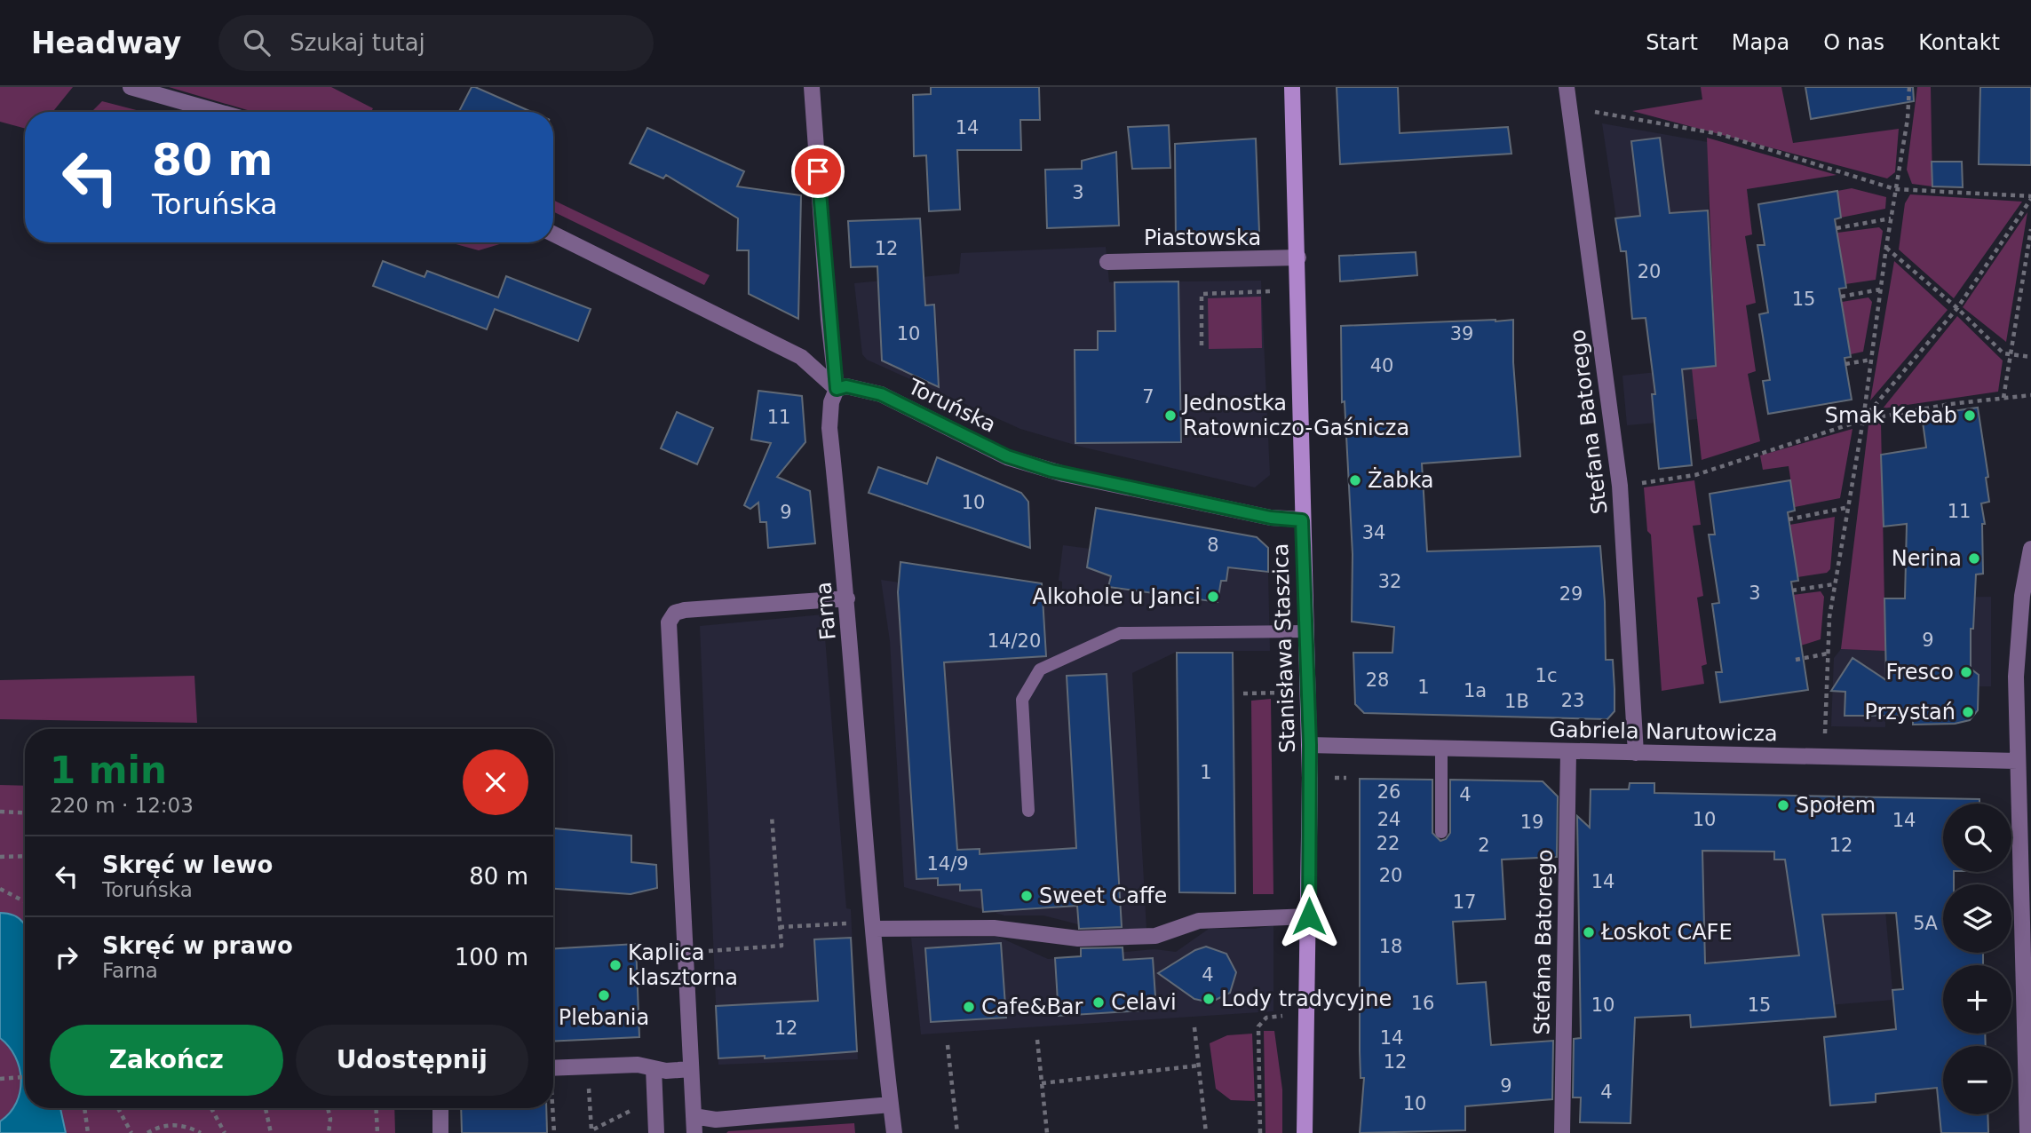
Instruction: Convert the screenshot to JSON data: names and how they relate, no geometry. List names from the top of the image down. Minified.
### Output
{"streets":{"street":["Piastowska","Toruńska","Stefana Batorego","Farna","Stanisława Staszica","Gabriela Narutowicza"]},"crossings":[["Piastowska","Stanisława Staszica"],["Toruńska","Farna"],["Toruńska","Stanisława Staszica"],["Stefana Batorego","Gabriela Narutowicza"],["Stanisława Staszica","Gabriela Narutowicza"]],"places":["Jednostka Ratowniczo-Gaśnicza","Smak Kebab","Żabka","Nerina","Alkohole u Janci","Fresco","Przystań","Społem","Sweet Caffe","Łoskot CAFE","Kaplica klasztorna","Plebania","Lody tradycyjne","Celavi","Cafe&Bar"],"house_numbers":["14","3","12","20","15","10","39","40","7","11","10","11","9","34","8","32","3","29","9","14/20","1c","28","1","1a","23","1B","1","26","4","24","10","14","19","22","2","12","14/9","20","14","17","5A","18","4","16","10","15","12","14","12","9","4","10"],"page":{"header":"Headway","search":"Szukaj tutaj","nav":["Start","Mapa","O nas","Kontakt"],"turn":["80 m","Toruńska"],"heading":["1 min","220 m · 12:03"],"map_buttons":["+","−"],"list":[{"name":"Skręć w lewo","note":"Toruńska","value":"80 m"},{"name":"Skręć w prawo","note":"Farna","value":"100 m"}],"buttons":["Zakończ","Udostępnij"]}}
